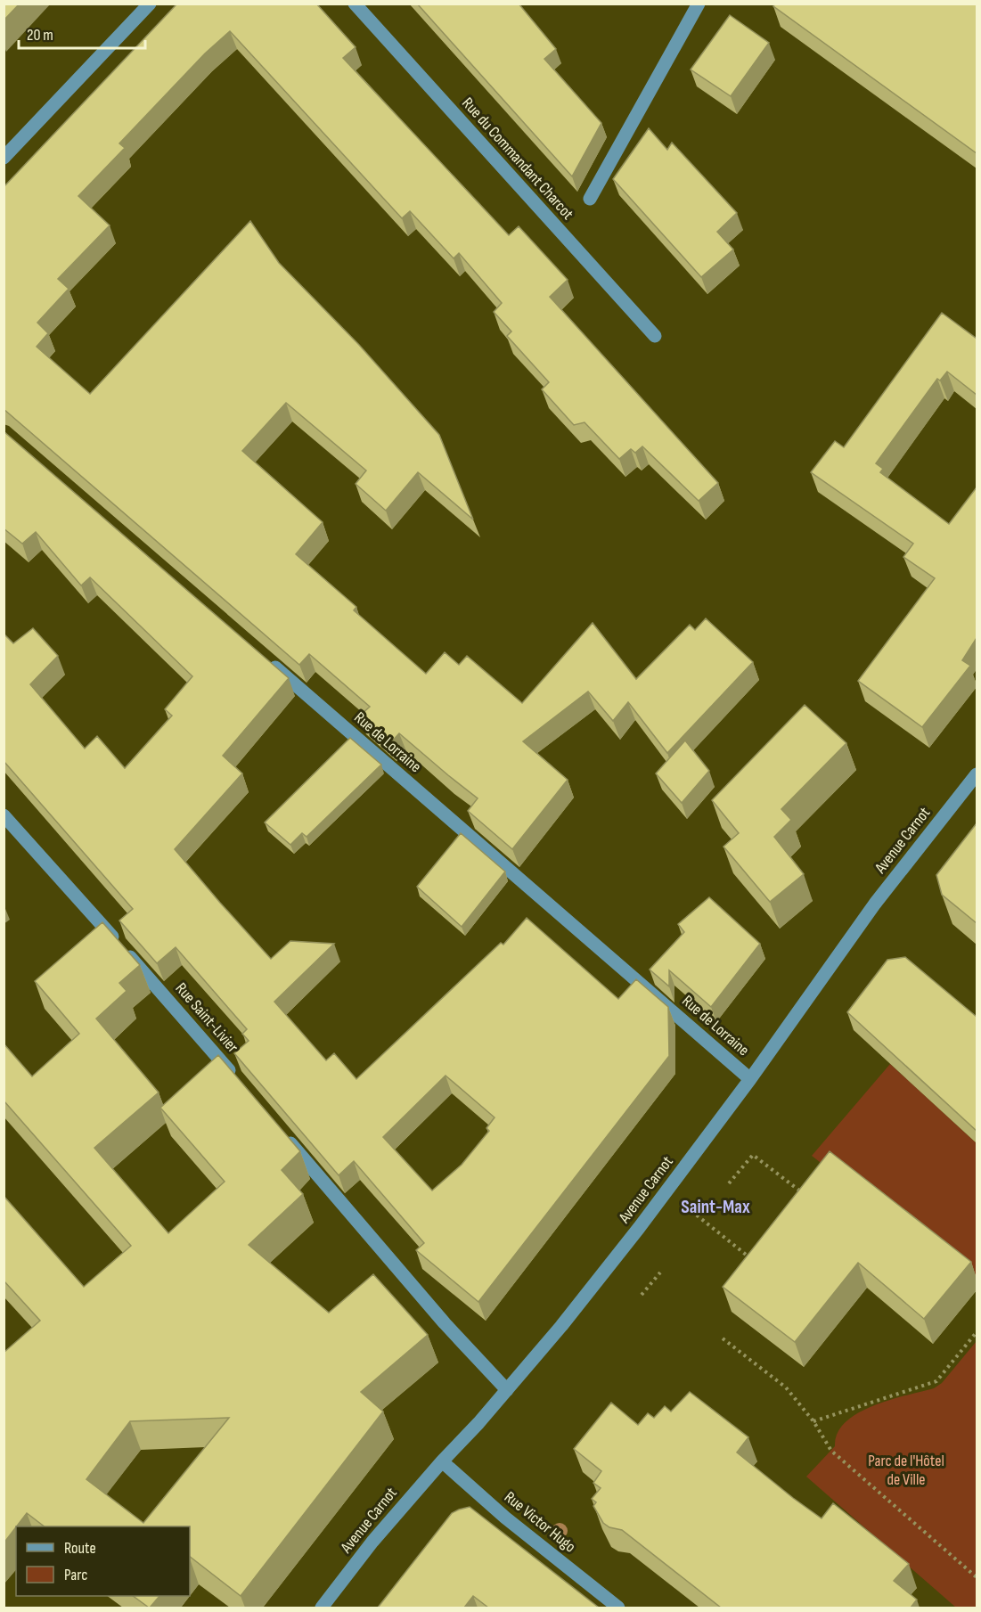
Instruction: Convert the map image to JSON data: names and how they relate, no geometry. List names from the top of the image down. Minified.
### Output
{"streets":{"street":["Rue du Commandant Charcot","Rue de Lorraine","Avenue Carnot","Rue Saint-Livier","Rue Victor Hugo"]},"crossings":[["Rue de Lorraine","Avenue Carnot"],["Avenue Carnot","Rue Victor Hugo"]],"districts":["Saint-Max"],"parks":["Parc de l'Hôtel de Ville"],"legend":["Route","Parc"],"scale_bar":"20 m"}
